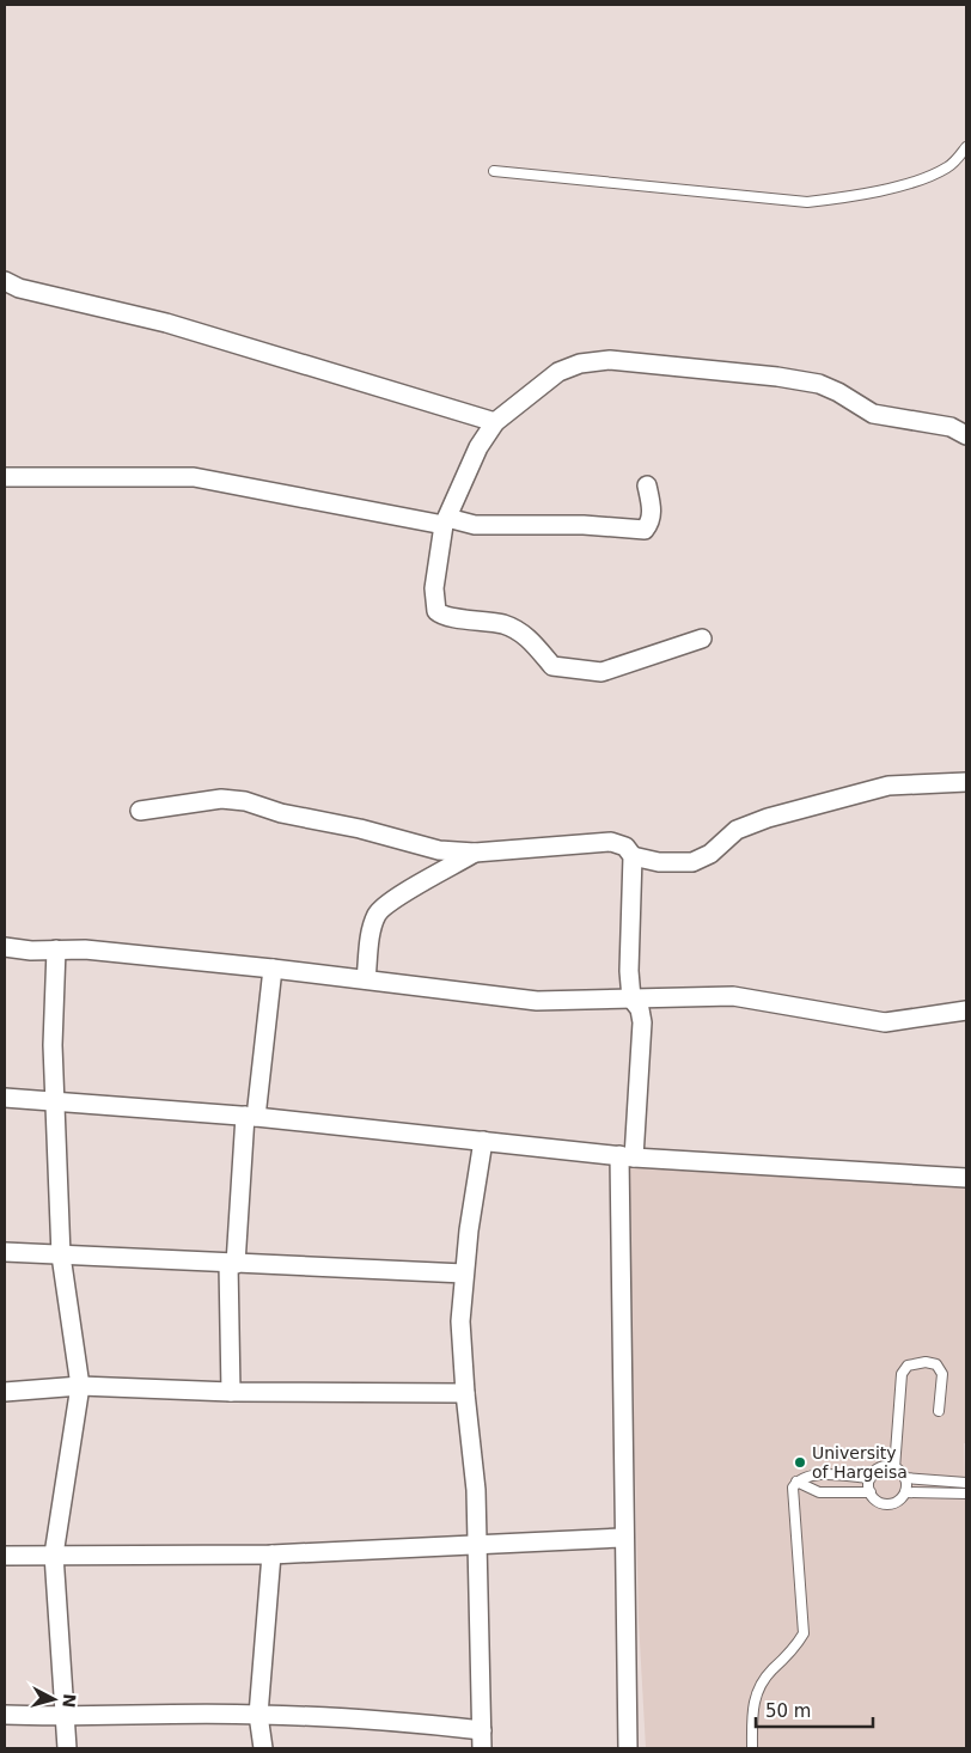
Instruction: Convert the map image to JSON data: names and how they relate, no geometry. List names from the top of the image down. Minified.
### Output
{"places":["University of Hargeisa"],"scale_bar":"50 m","north":"right"}
